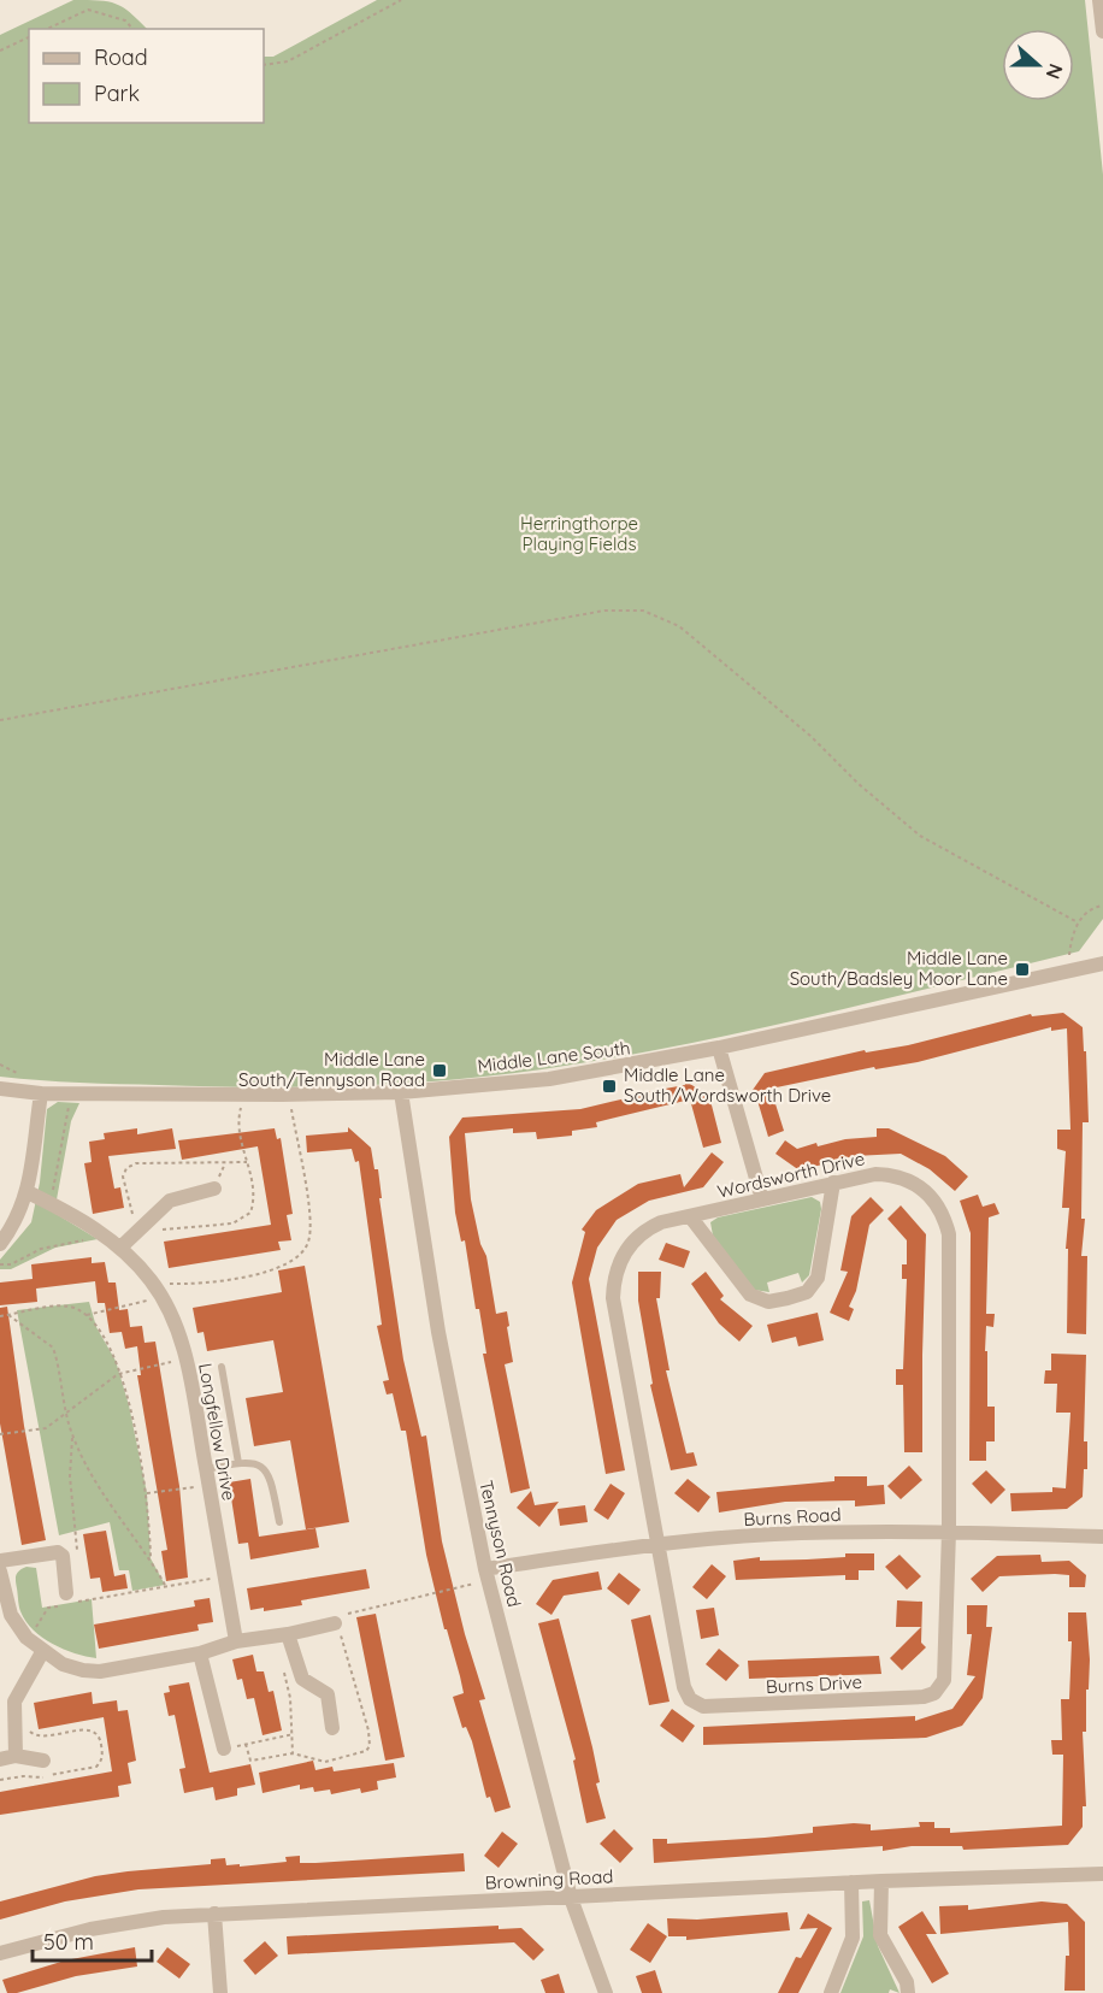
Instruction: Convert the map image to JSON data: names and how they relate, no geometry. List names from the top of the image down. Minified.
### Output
{"streets":{"street":["Middle Lane South","Wordsworth Drive","Longfellow Drive","Burns Road","Tennyson Road","Burns Drive","Browning Road"]},"crossings":[["Middle Lane South","Tennyson Road"],["Wordsworth Drive","Burns Road"],["Wordsworth Drive","Burns Drive"],["Burns Road","Tennyson Road"],["Burns Road","Burns Drive"],["Tennyson Road","Browning Road"]],"parks":["Herringthorpe Playing Fields"],"places":{"transit":["Middle Lane South/Badsley Moor Lane","Middle Lane South/Tennyson Road","Middle Lane South/Wordsworth Drive"]},"legend":["Road","Park"],"scale_bar":"50 m","north":"right"}
